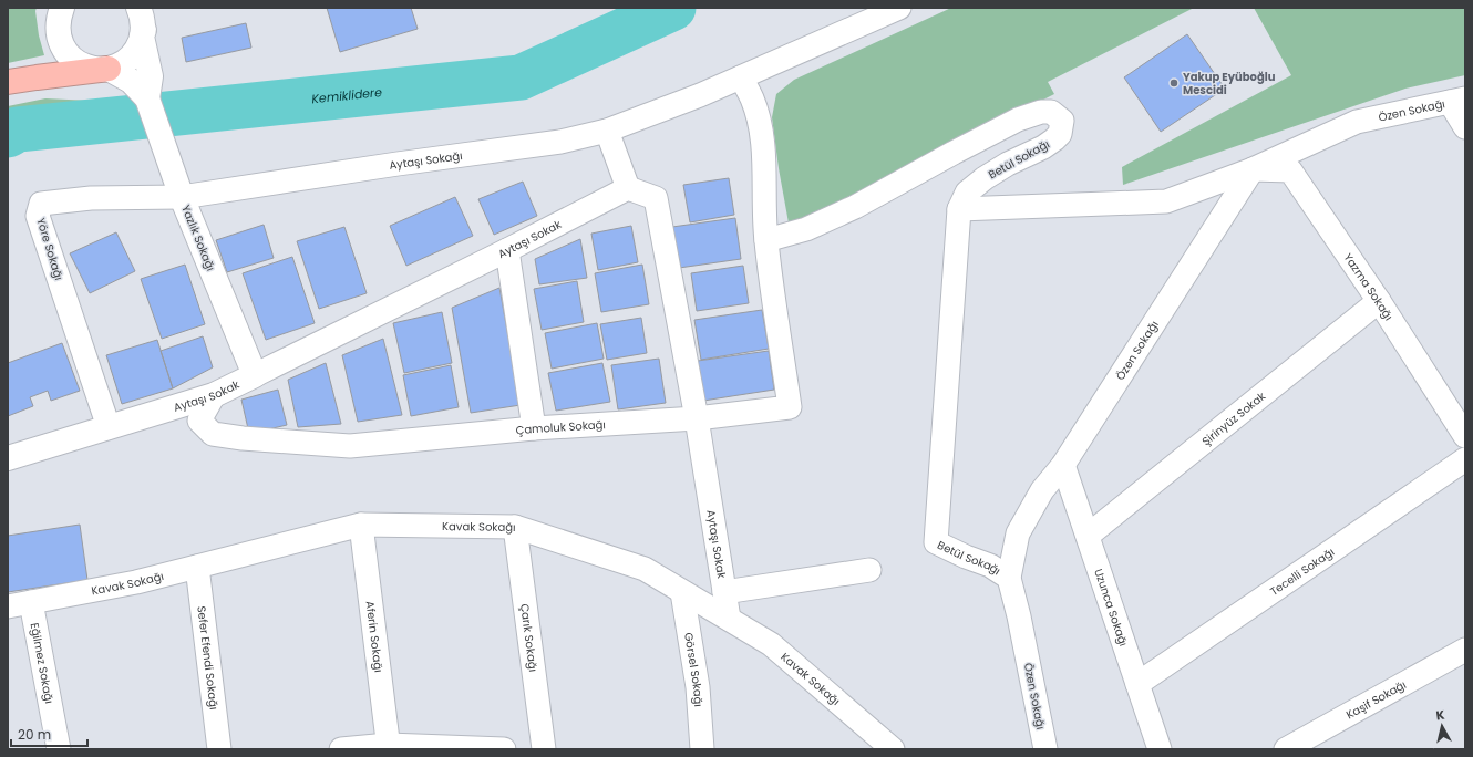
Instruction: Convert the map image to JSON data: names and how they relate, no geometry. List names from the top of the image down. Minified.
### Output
{"streets":{"street":["Özen Sokağı","Betül Sokağı","Aytaşı Sokağı","Yazlık Sokağı","Aytaşı Sokak","Yöre Sokağı","Yazma Sokağı","Şirinyüz Sokak","Çamoluk Sokağı","Kavak Sokağı","Tecelli Sokağı","Uzunca Sokağı","Aferin Sokağı","Çarık Sokağı","Sefer Efendi Sokağı","Eğilmez Sokağı","Görsel Sokağı","Kaşif Sokağı"]},"crossings":[["Özen Sokağı","Betül Sokağı"],["Özen Sokağı","Yazma Sokağı"],["Özen Sokağı","Uzunca Sokağı"],["Betül Sokağı","Çamoluk Sokağı"],["Aytaşı Sokağı","Yazlık Sokağı"],["Aytaşı Sokağı","Yöre Sokağı"],["Yazlık Sokağı","Aytaşı Sokak"],["Yazlık Sokağı","Yöre Sokağı"],["Aytaşı Sokak","Yöre Sokağı"],["Aytaşı Sokak","Çamoluk Sokağı"],["Aytaşı Sokak","Kavak Sokağı"],["Yazma Sokağı","Şirinyüz Sokak"],["Şirinyüz Sokak","Uzunca Sokağı"],["Kavak Sokağı","Aferin Sokağı"],["Kavak Sokağı","Çarık Sokağı"],["Kavak Sokağı","Sefer Efendi Sokağı"],["Kavak Sokağı","Eğilmez Sokağı"],["Kavak Sokağı","Görsel Sokağı"],["Tecelli Sokağı","Uzunca Sokağı"]],"water":["Kemiklidere"],"places":["Yakup Eyüboğlu Mescidi"],"scale_bar":"20 m","north":"top"}
